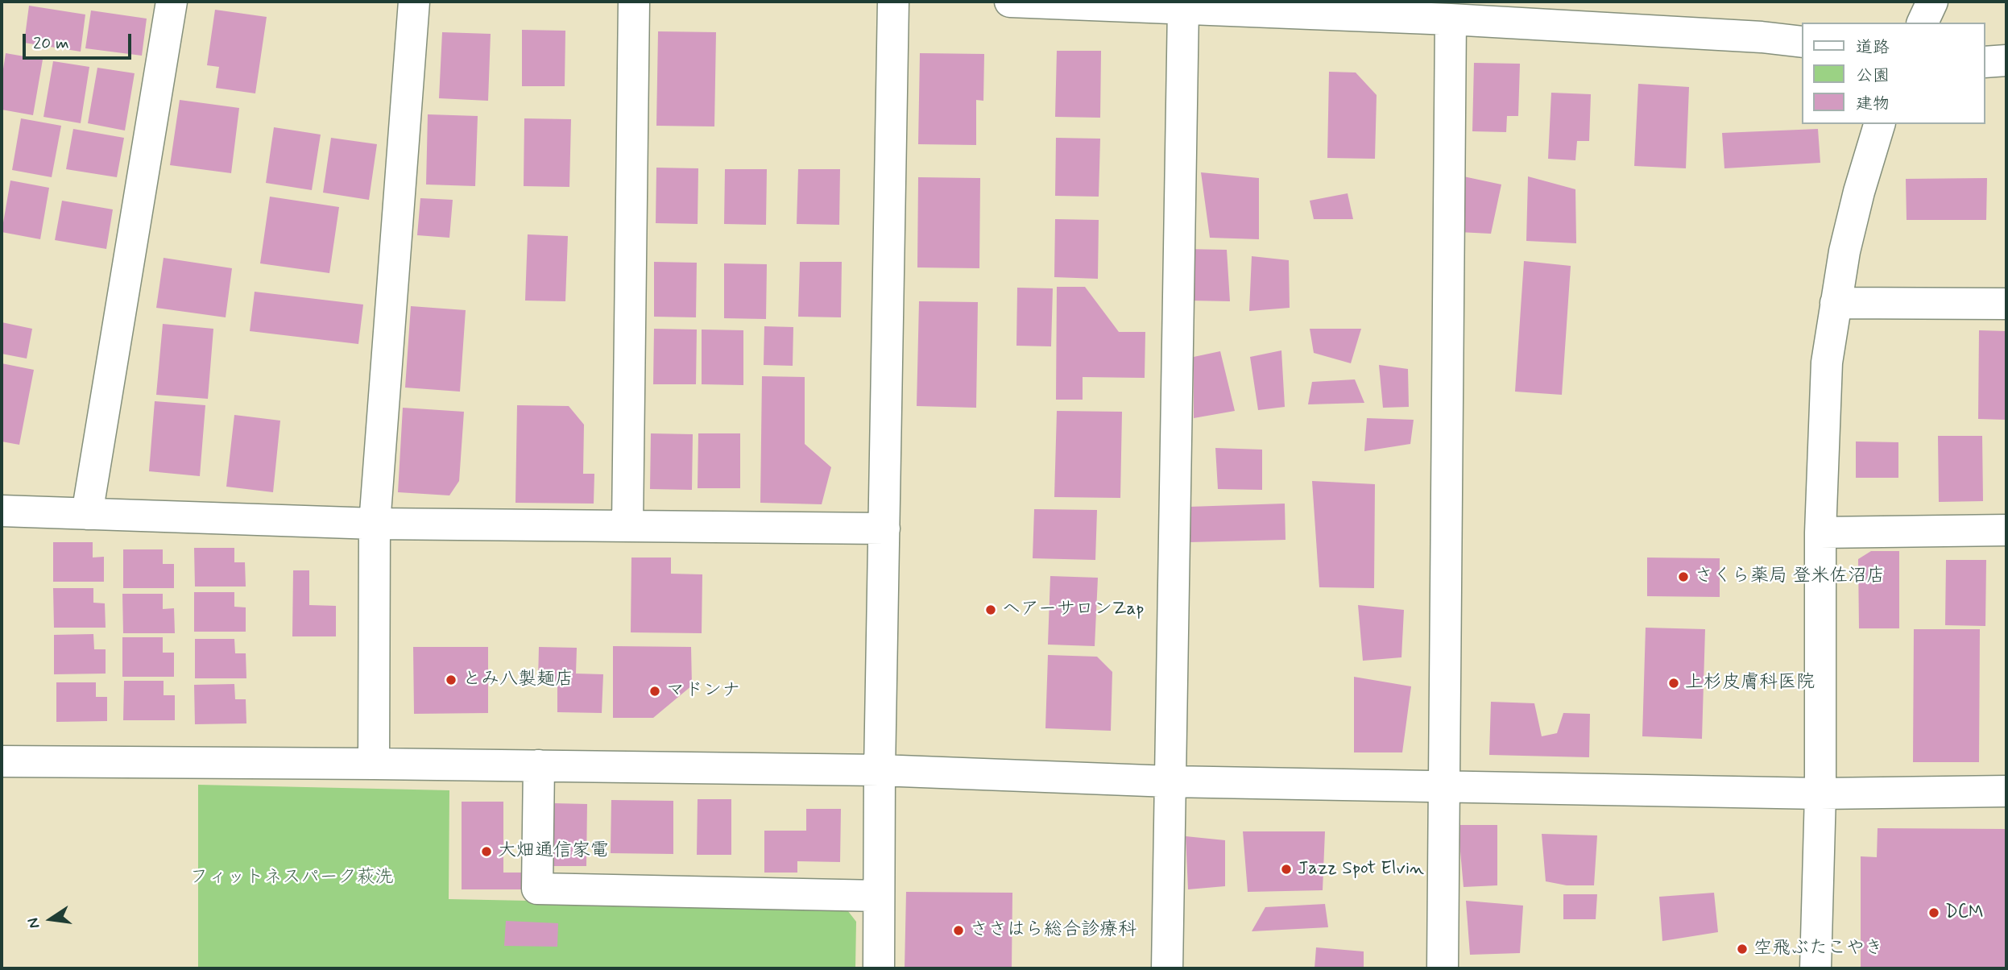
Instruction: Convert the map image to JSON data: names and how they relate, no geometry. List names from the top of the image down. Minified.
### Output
{"parks":["フィットネスパーク萩洗"],"places":["さくら薬局 登米佐沼店","ヘアーサロンZap","とみ八製麺店","上杉皮膚科医院","マドンナ","大畑通信家電","Jazz Spot Elvin","DCM","ささはら総合診療科","空飛ぶたこやき"],"legend":["道路","公園","建物"],"scale_bar":"20 m","north":"left"}
